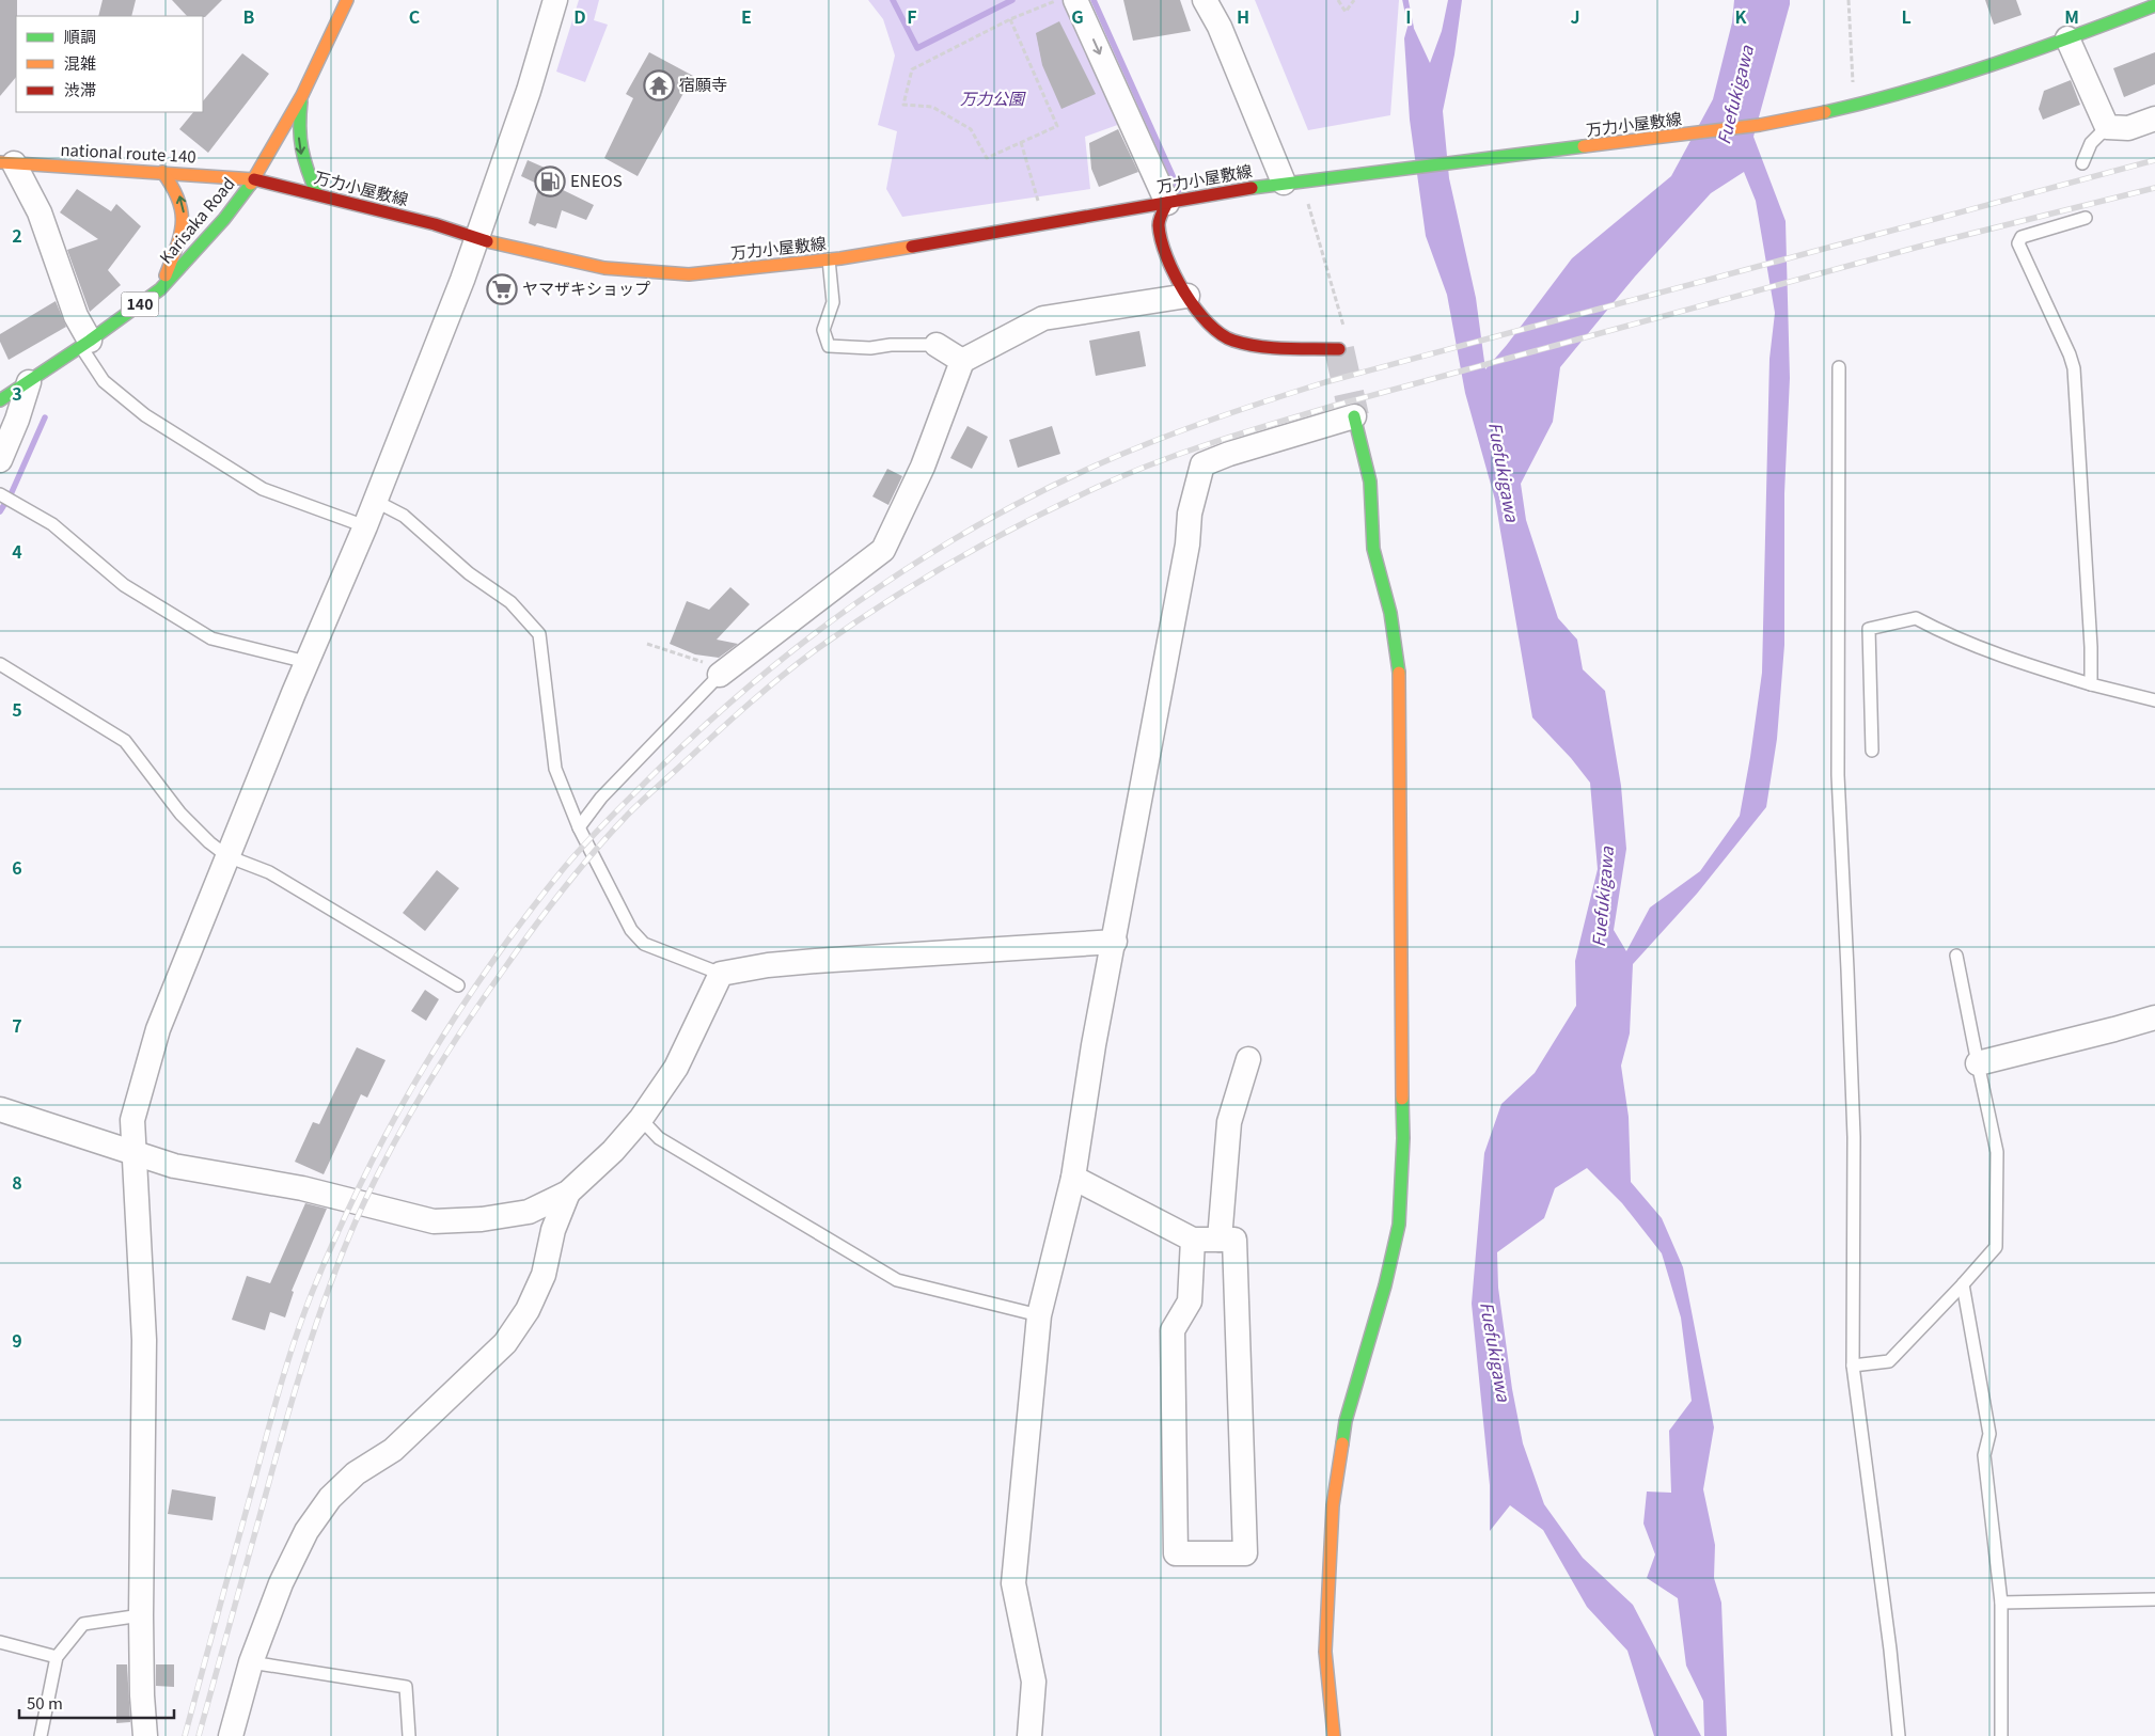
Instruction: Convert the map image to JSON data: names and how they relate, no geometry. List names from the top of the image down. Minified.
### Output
{"streets":{"main road":["万力小屋敷線","national route 140","Karisaka Road","140"]},"crossings":[["万力小屋敷線","national route 140"],["万力小屋敷線","Karisaka Road"],["national route 140","Karisaka Road"]],"water":["Fuefukigawa"],"parks":["万力公園"],"places":{"temple":["宿願寺"],"fuel station":["ENEOS"],"supermarket":["ヤマザキショップ"]},"legend":["順調","混雑","渋滞"],"scale_bar":"50 m","grid":{"columns":["B","C","D","E","F","G","H","I","J","K","L","M"],"rows":["2","3","4","5","6","7","8","9"]}}
